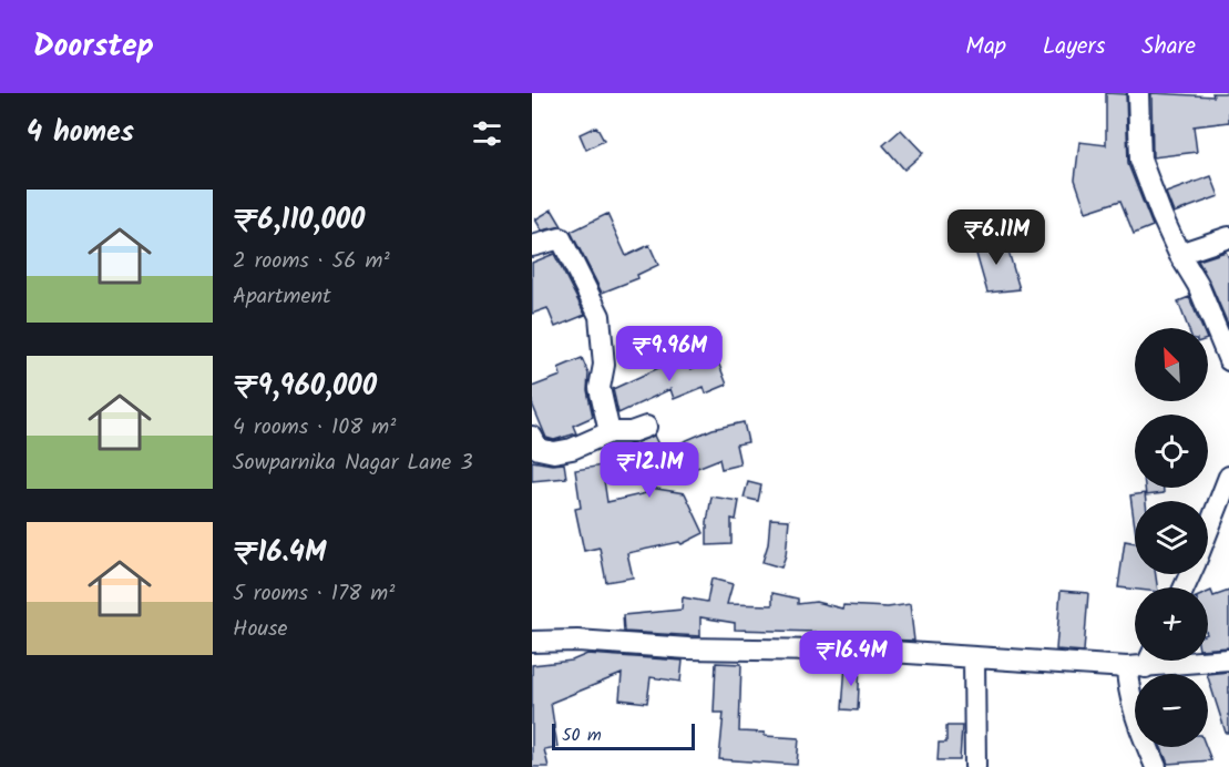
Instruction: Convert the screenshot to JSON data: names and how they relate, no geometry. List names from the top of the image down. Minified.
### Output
{"scale_bar":"50 m","north":"top left","page":{"header":"Doorstep","nav":["Map","Layers","Share"],"heading":"4 homes","list":[{"name":"₹6,110,000","note":"2 rooms · 56 m² · Apartment"},{"name":"₹9,960,000","note":"4 rooms · 108 m² · Sowparnika Nagar Lane 3"},{"name":"₹16.4M","note":"5 rooms · 178 m² · House"}],"price":["₹6.11M","₹9.96M","₹12.1M","₹16.4M"],"map_buttons":["+","−"],"scale":"50 m"}}
